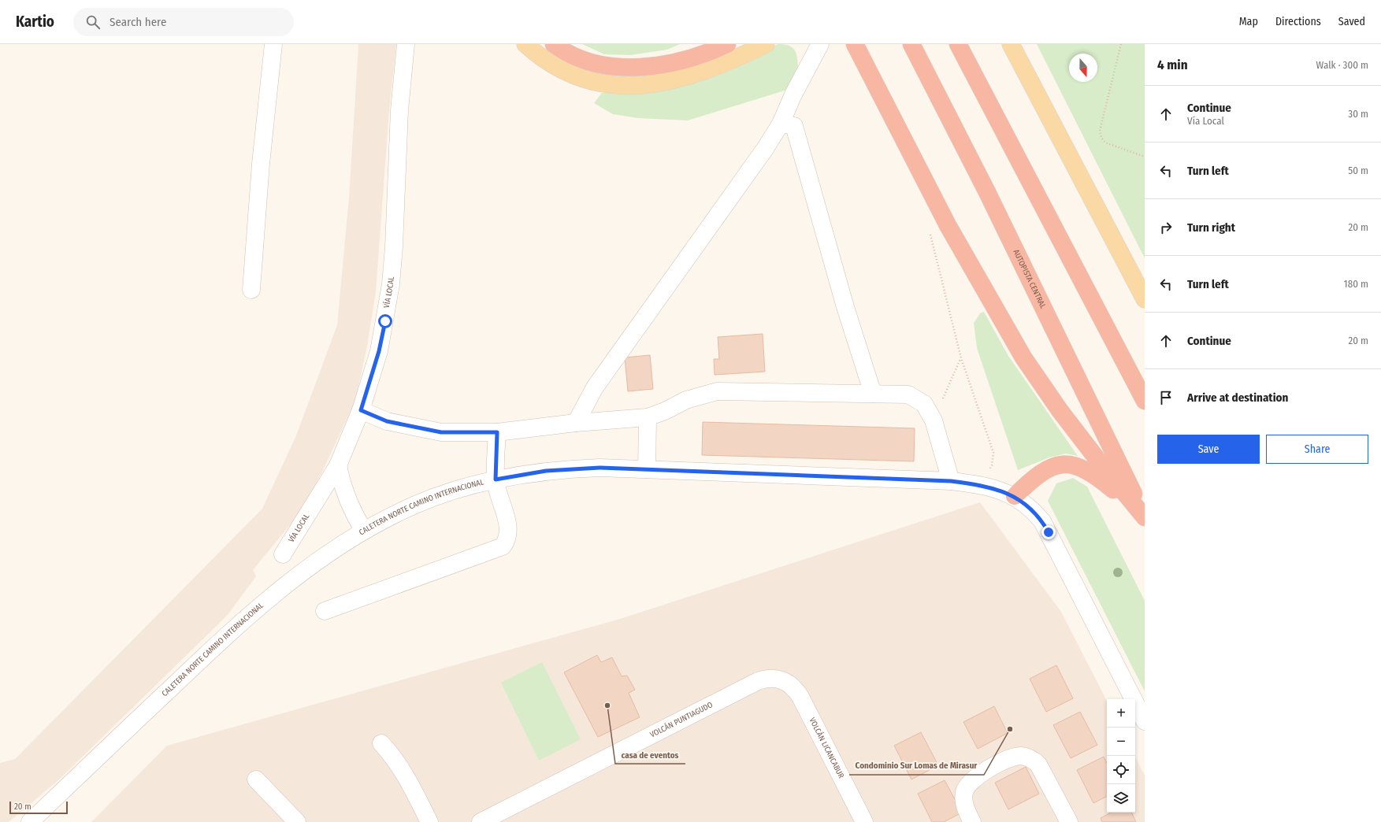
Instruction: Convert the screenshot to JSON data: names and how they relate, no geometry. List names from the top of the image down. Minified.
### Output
{"streets":{"highway":["AUTOPISTA CENTRAL"],"street":["VÍA LOCAL","CALETERA NORTE CAMINO INTERNACIONAL","VOLCÁN PUNTIAGUDO","VOLCÁN LICANCABUR"]},"crossings":[["VOLCÁN PUNTIAGUDO","VOLCÁN LICANCABUR"]],"places":["casa de eventos","Condominio Sur Lomas de Mirasur"],"scale_bar":"20 m","north":"bottom","page":{"header":"Kartio","search":"Search here","nav":["Map","Directions","Saved"],"heading":["4 min","Walk · 300 m"],"list":[["Continue","Vía Local","30 m"],["Turn left","50 m"],["Turn right","20 m"],["Turn left","180 m"],["Continue","20 m"],"Arrive at destination"],"buttons":["Save","Share"],"map_buttons":["+","−"],"scale":"20 m"}}
